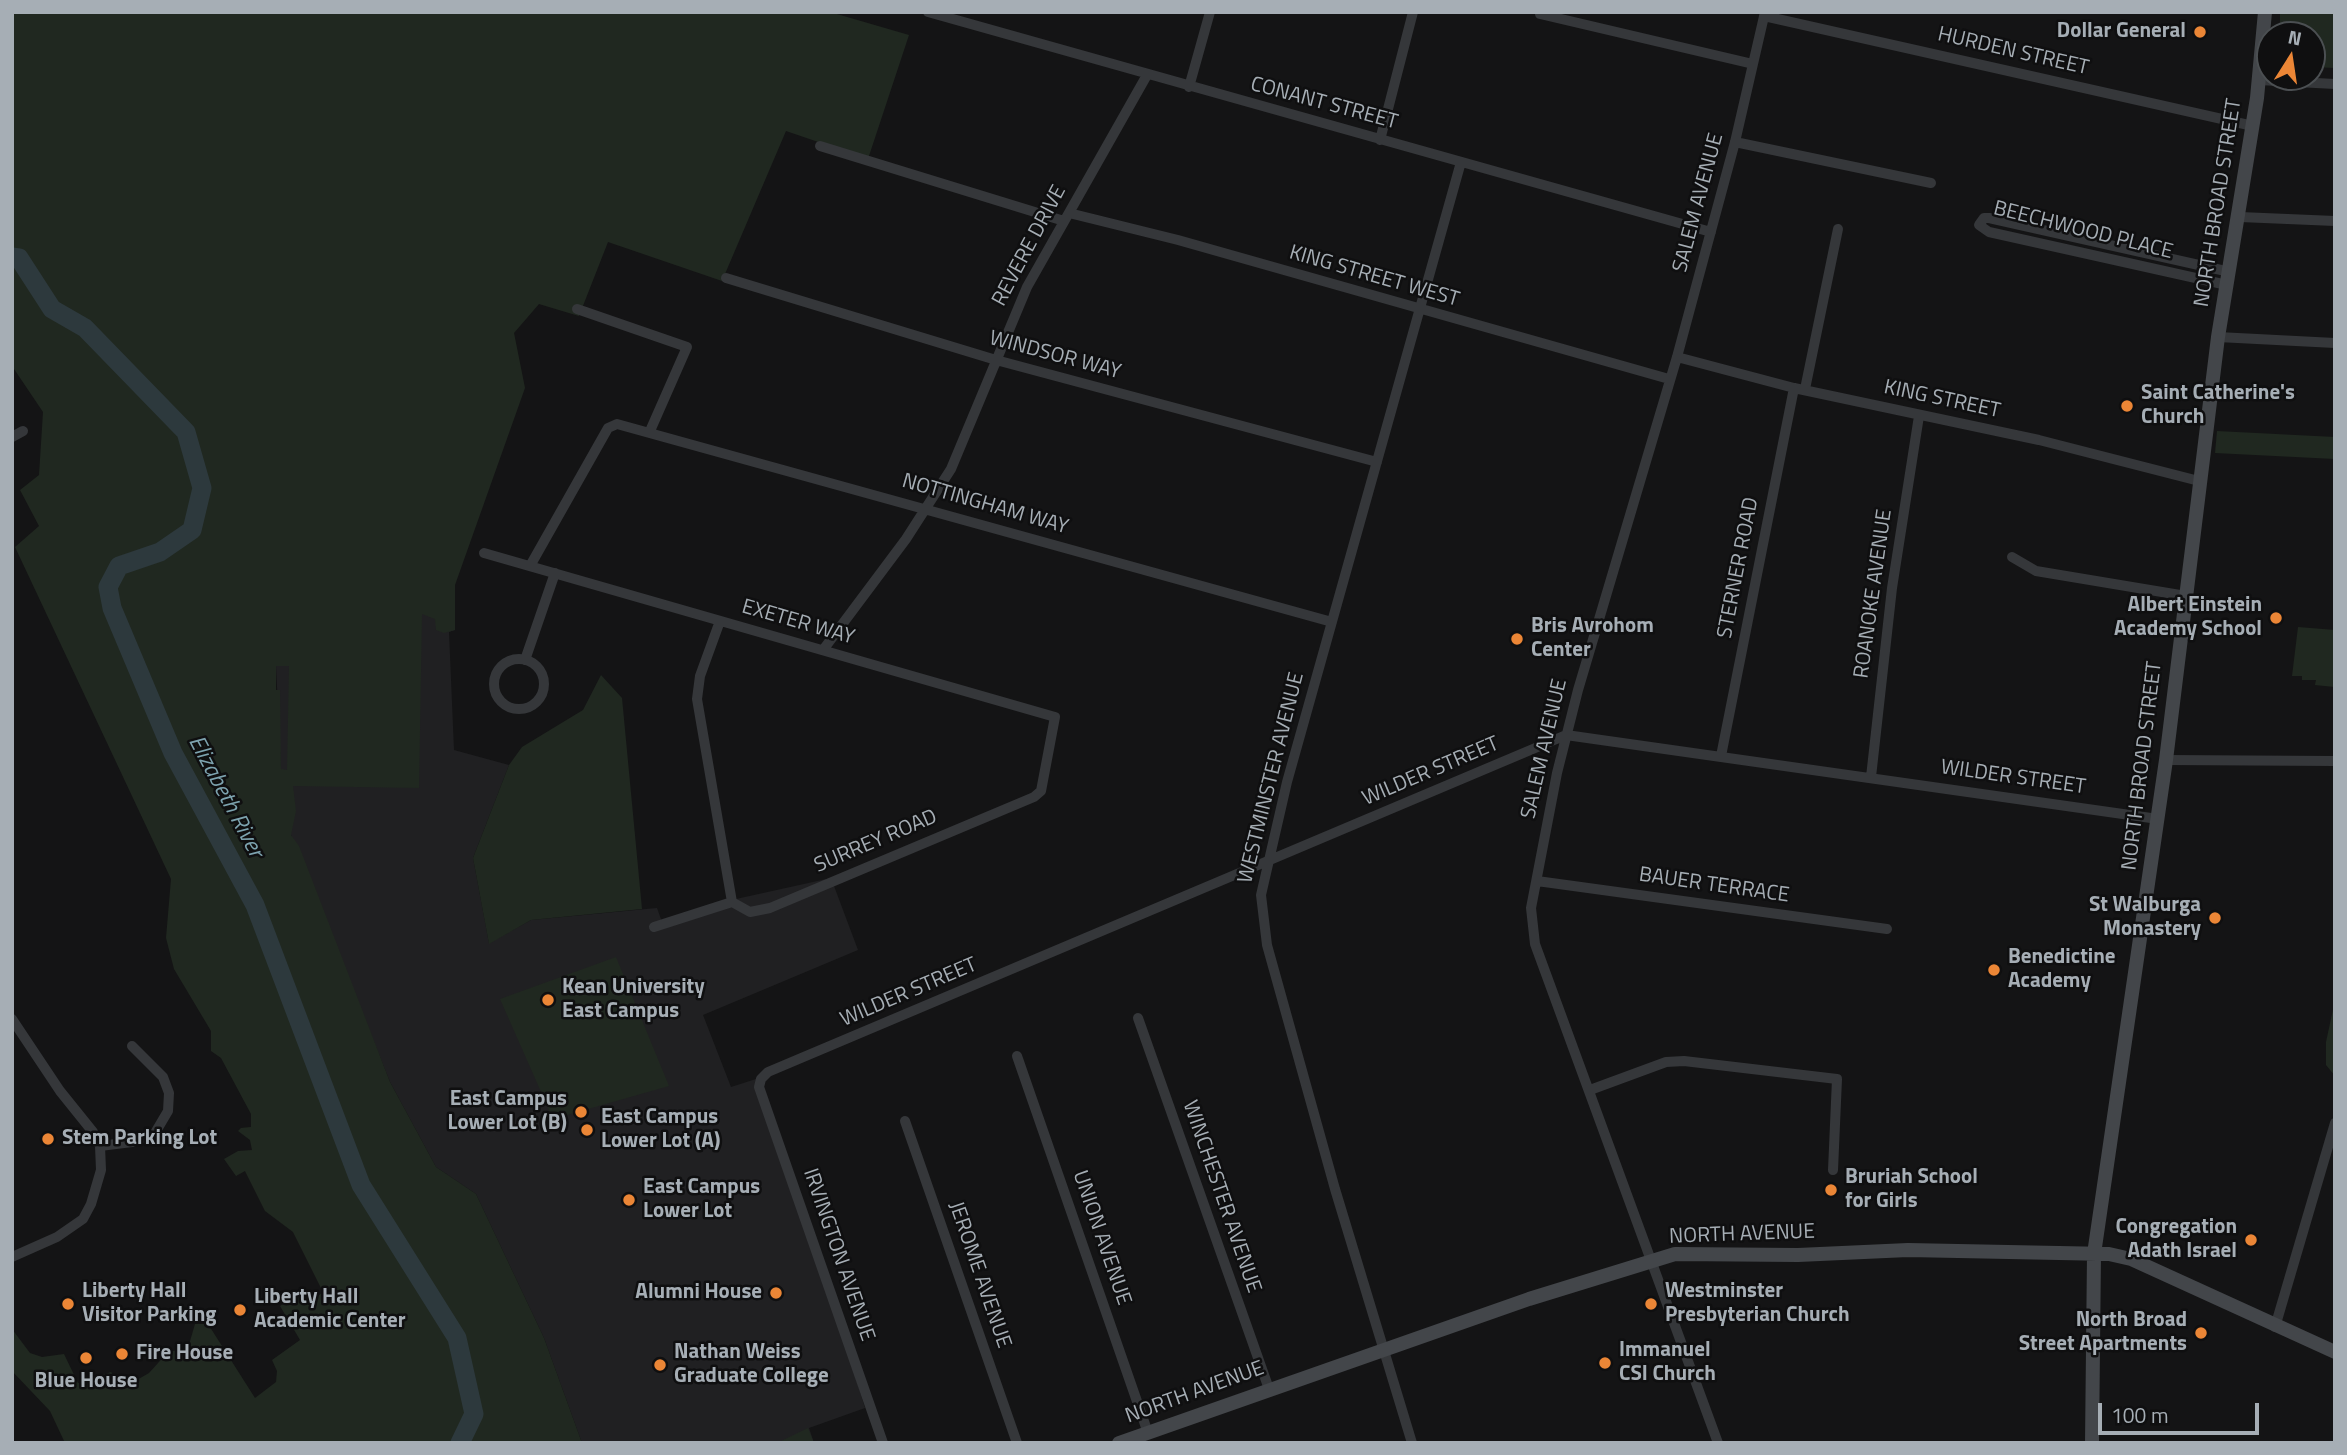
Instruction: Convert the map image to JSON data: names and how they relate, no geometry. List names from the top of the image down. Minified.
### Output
{"streets":{"main road":["NORTH BROAD STREET","NORTH AVENUE"],"street":["HURDEN STREET","CONANT STREET","SALEM AVENUE","BEECHWOOD PLACE","REVERE DRIVE","KING STREET WEST","WINDSOR WAY","KING STREET","NOTTINGHAM WAY","STERNER ROAD","ROANOKE AVENUE","EXETER WAY","WILDER STREET","WESTMINSTER AVENUE","SURREY ROAD","BAUER TERRACE","WINCHESTER AVENUE","UNION AVENUE","IRVINGTON AVENUE","JEROME AVENUE"]},"crossings":[["HURDEN STREET","SALEM AVENUE"],["HURDEN STREET","NORTH BROAD STREET"],["CONANT STREET","SALEM AVENUE"],["CONANT STREET","REVERE DRIVE"],["CONANT STREET","WESTMINSTER AVENUE"],["SALEM AVENUE","KING STREET WEST"],["SALEM AVENUE","KING STREET"],["SALEM AVENUE","WILDER STREET"],["SALEM AVENUE","BAUER TERRACE"],["SALEM AVENUE","NORTH AVENUE"],["NORTH BROAD STREET","BEECHWOOD PLACE"],["NORTH BROAD STREET","KING STREET"],["NORTH BROAD STREET","WILDER STREET"],["NORTH BROAD STREET","NORTH AVENUE"],["REVERE DRIVE","KING STREET WEST"],["REVERE DRIVE","WINDSOR WAY"],["REVERE DRIVE","NOTTINGHAM WAY"],["REVERE DRIVE","EXETER WAY"],["KING STREET WEST","WESTMINSTER AVENUE"],["WINDSOR WAY","WESTMINSTER AVENUE"],["KING STREET","STERNER ROAD"],["KING STREET","ROANOKE AVENUE"],["NOTTINGHAM WAY","EXETER WAY"],["NOTTINGHAM WAY","WESTMINSTER AVENUE"],["STERNER ROAD","WILDER STREET"],["ROANOKE AVENUE","WILDER STREET"],["EXETER WAY","SURREY ROAD"],["WILDER STREET","WESTMINSTER AVENUE"],["WILDER STREET","IRVINGTON AVENUE"],["WESTMINSTER AVENUE","NORTH AVENUE"],["WINCHESTER AVENUE","NORTH AVENUE"],["NORTH AVENUE","UNION AVENUE"]],"water":["Elizabeth River"],"places":["Dollar General","Saint Catherine's Church","Albert Einstein Academy School","Bris Avrohom Center","St Walburga Monastery","Benedictine Academy","Kean University East Campus","East Campus Lower Lot (B)","East Campus Lower Lot (A)","Stem Parking Lot","Bruriah School for Girls","East Campus Lower Lot","Congregation Adath Israel","Alumni House","Liberty Hall Visitor Parking","Westminster Presbyterian Church","Liberty Hall Academic Center","North Broad Street Apartments","Fire House","Blue House","Immanuel CSI Church","Nathan Weiss Graduate College"],"scale_bar":"100 m","north":"top"}
